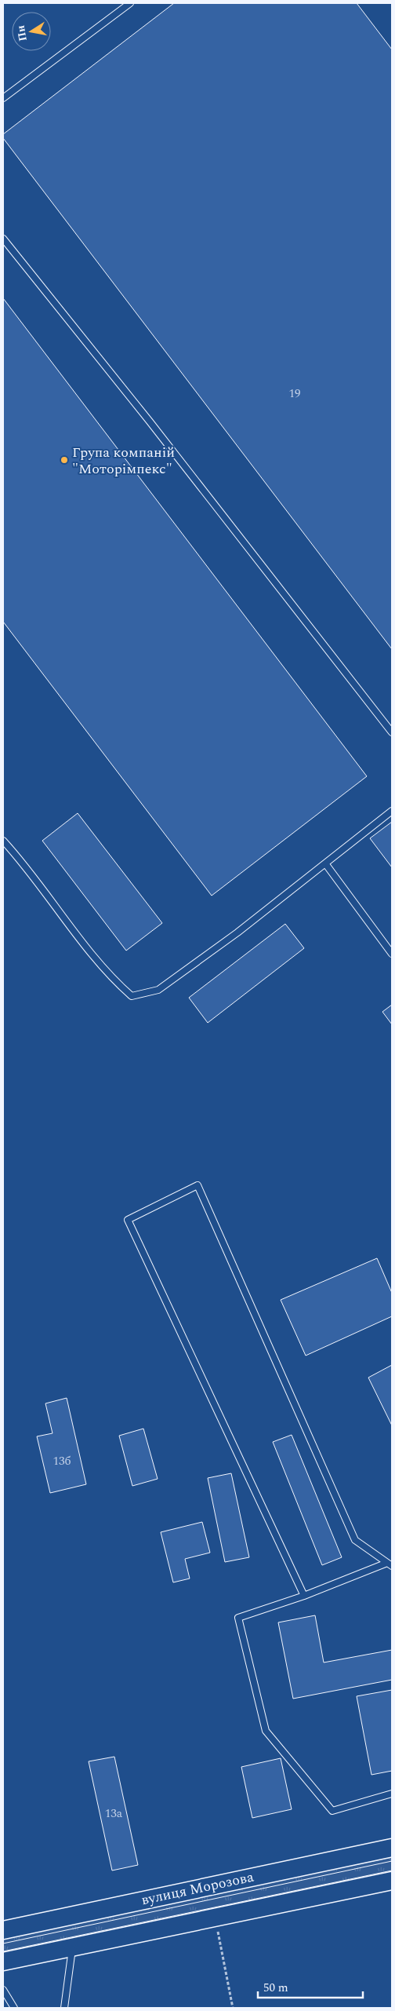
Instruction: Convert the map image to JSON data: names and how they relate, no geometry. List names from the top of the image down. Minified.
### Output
{"streets":{"main road":["вулиця Морозова"]},"places":["Група компаній \"Моторімпекс\""],"house_numbers":["19","13б","13а"],"scale_bar":"50 m","north":"left"}
